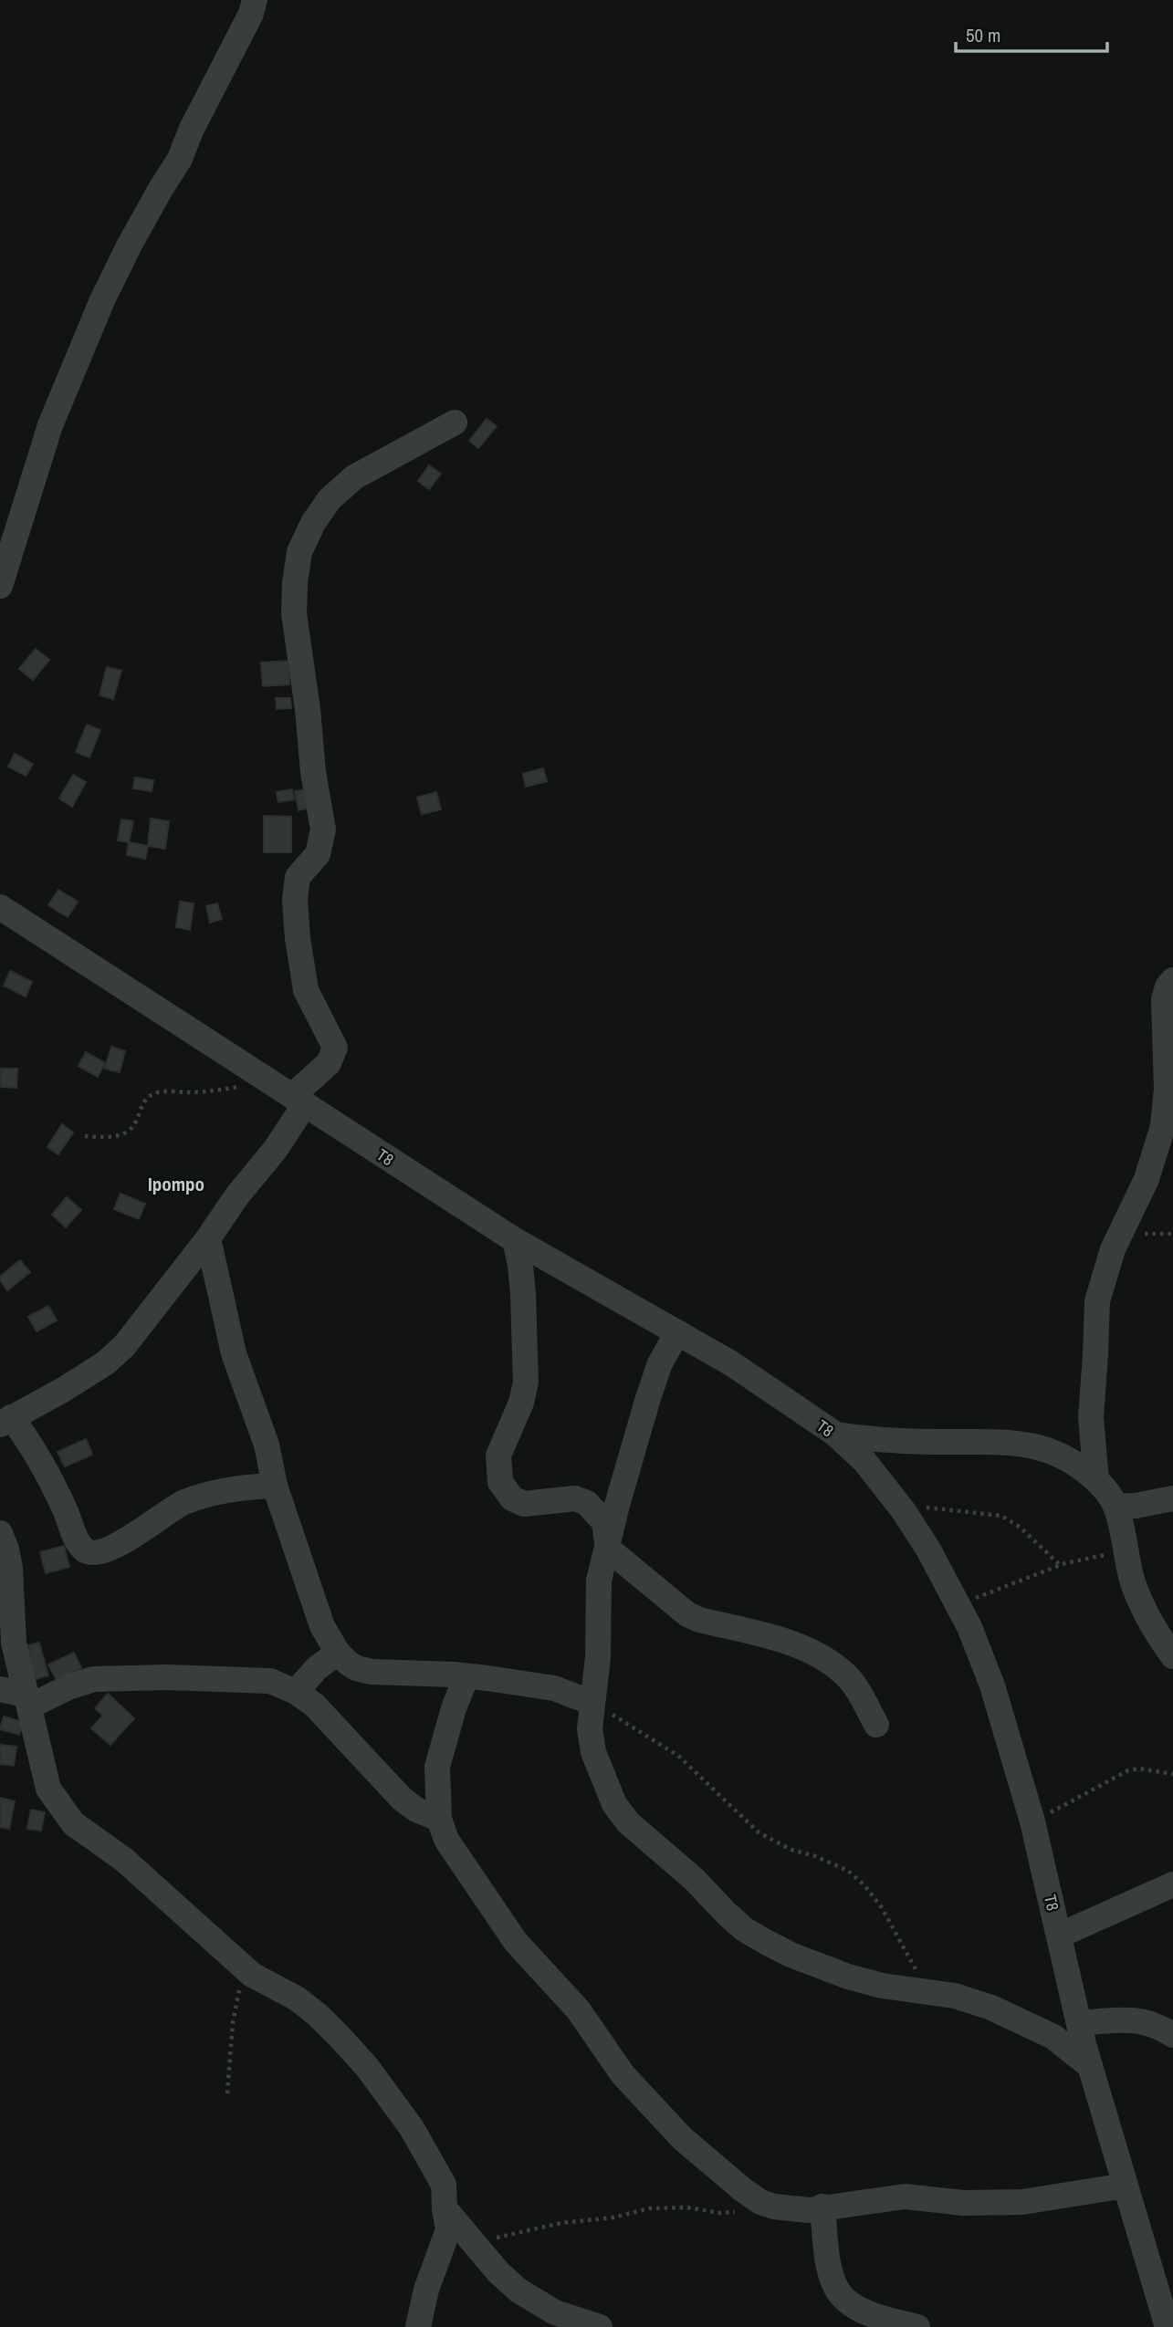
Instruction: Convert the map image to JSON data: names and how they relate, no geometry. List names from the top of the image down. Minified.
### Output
{"streets":{"street":["T8"]},"districts":["Ipompo"],"scale_bar":"50 m"}
